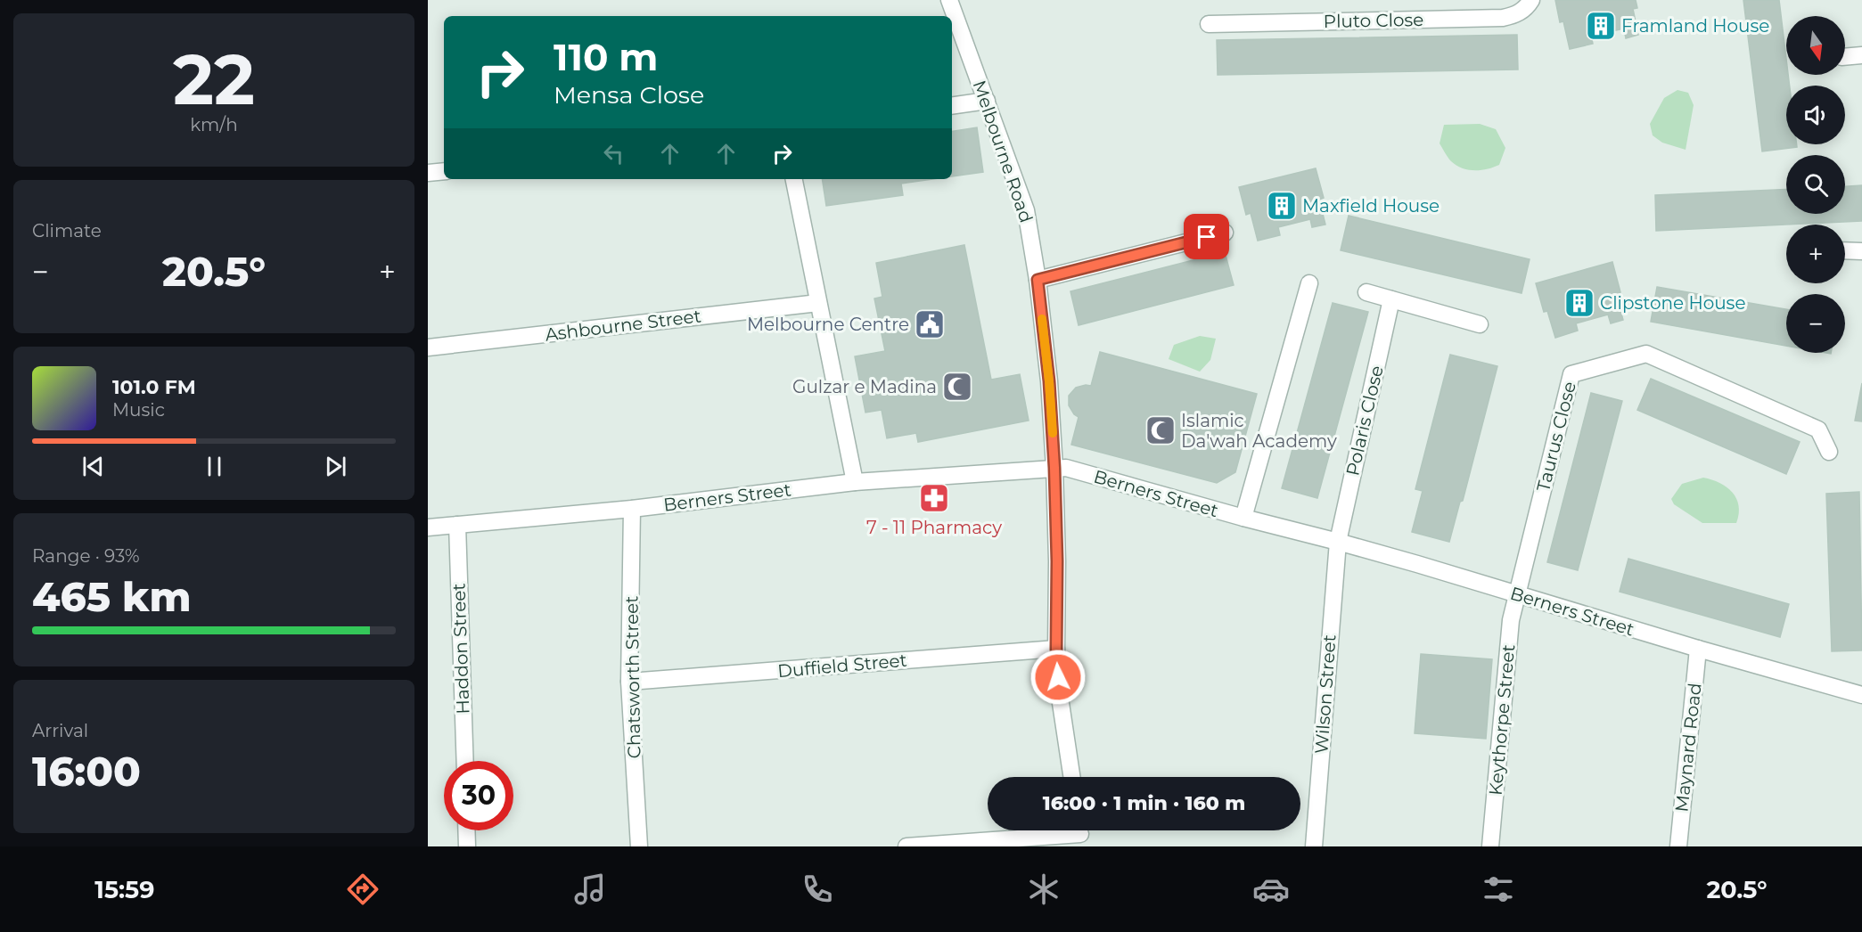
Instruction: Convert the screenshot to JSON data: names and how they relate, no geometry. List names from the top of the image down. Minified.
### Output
{"streets":{"street":["Pluto Close","Melbourne Road","Ashbourne Street","Polaris Close","Taurus Close","Berners Street","Haddon Street","Duffield Street","Chatsworth Street","Wilson Street","Keythorpe Street","Maynard Road"]},"crossings":[["Melbourne Road","Berners Street"],["Melbourne Road","Duffield Street"],["Polaris Close","Berners Street"],["Polaris Close","Wilson Street"],["Taurus Close","Berners Street"],["Taurus Close","Keythorpe Street"],["Berners Street","Haddon Street"],["Berners Street","Chatsworth Street"],["Berners Street","Wilson Street"],["Berners Street","Keythorpe Street"],["Berners Street","Maynard Road"],["Duffield Street","Chatsworth Street"]],"places":{"building":["Framland House","Maxfield House","Clipstone House"],"public building":["Melbourne Centre"],"mosque":["Gulzar e Madina","Islamic Da'wah Academy"],"pharmacy":["7 - 11 Pharmacy"]},"north":"bottom","page":{"tile":[["22","km/h"],"Climate",["Range · 93%","465 km"],["Arrival","16:00"]],"map_buttons":["+","−"],"turn":["110 m","Mensa Close"],"heat":["−","20.5°","+"],"song":["101.0 FM","Music"],"limit":"30","trip":"16:00 · 1 min · 160 m","tabs":["15:59","20.5°"]}}
